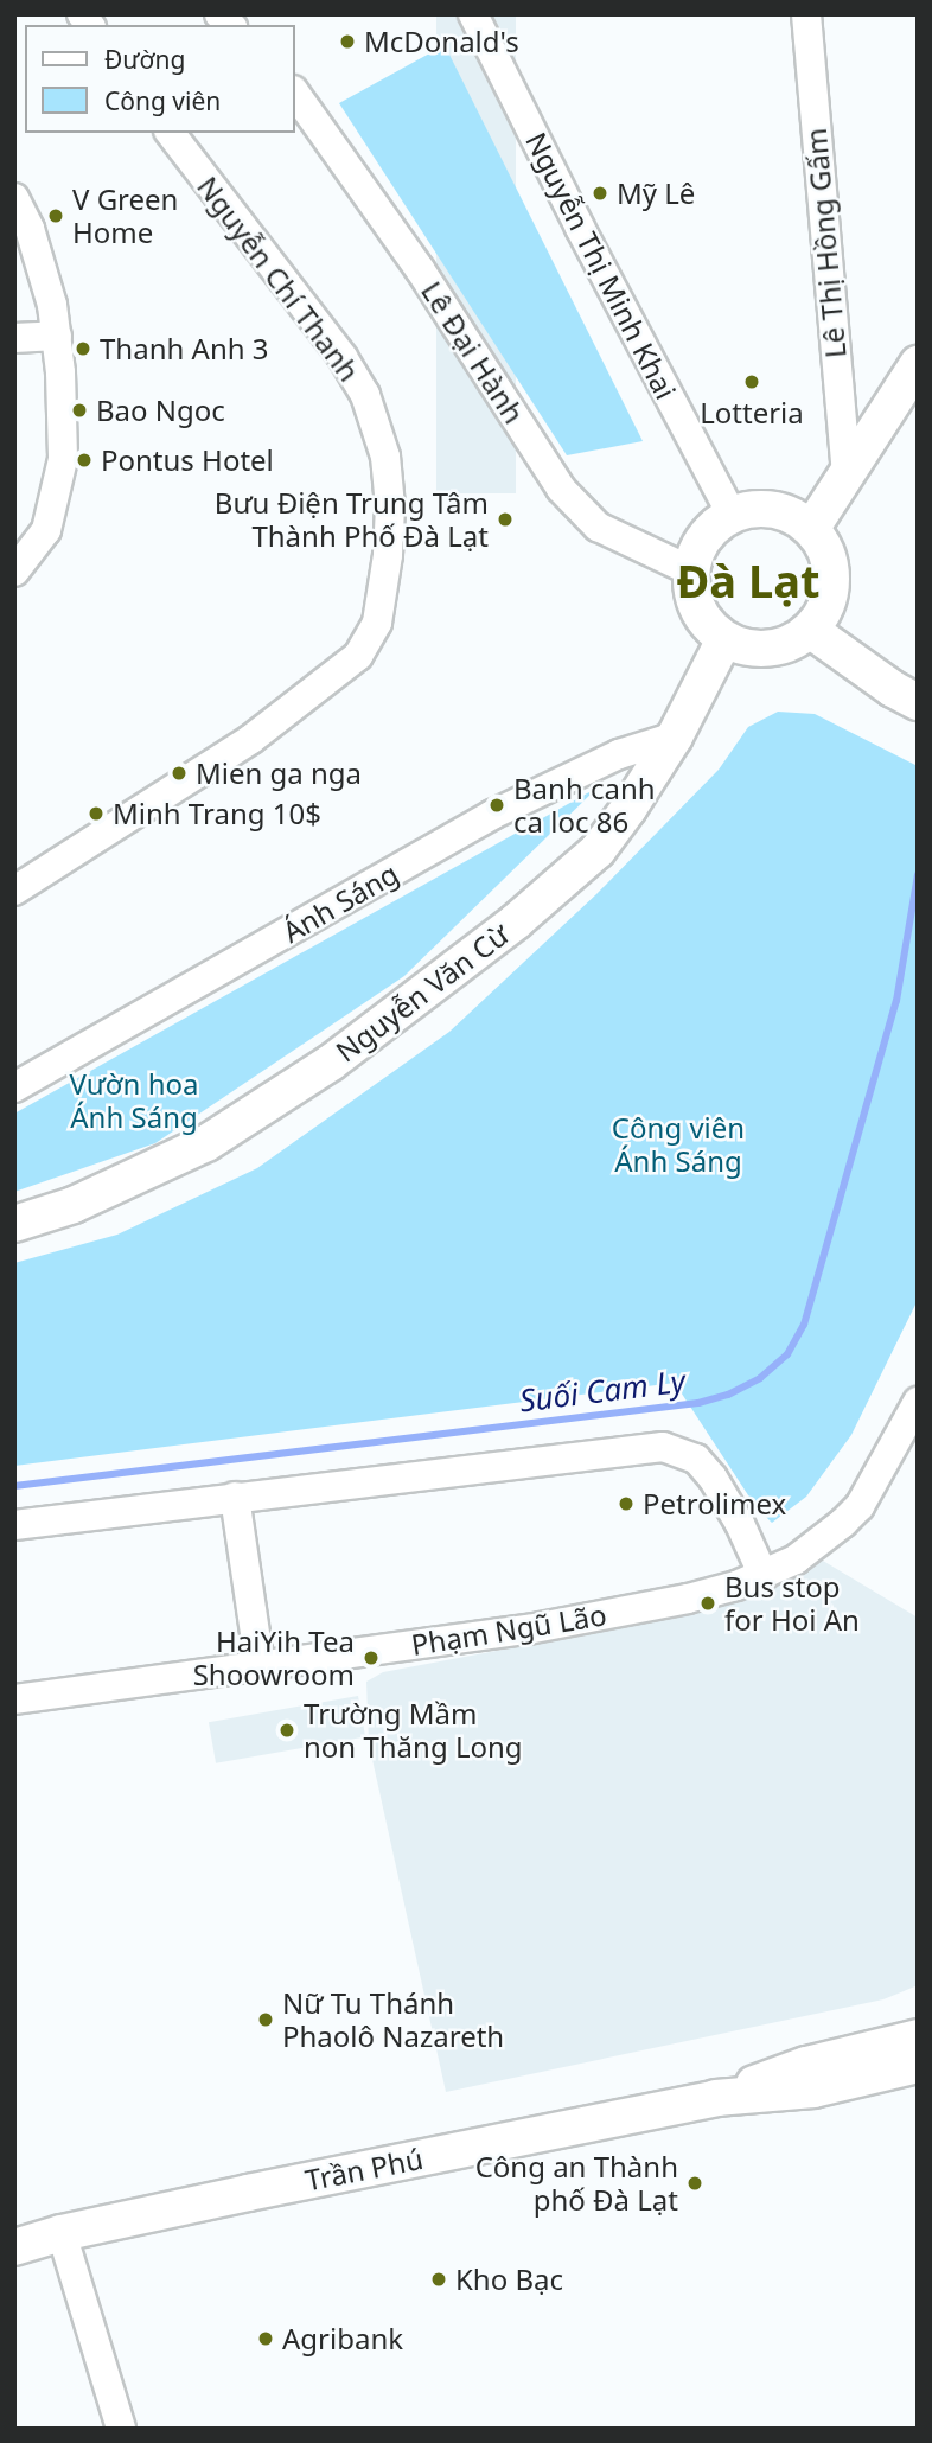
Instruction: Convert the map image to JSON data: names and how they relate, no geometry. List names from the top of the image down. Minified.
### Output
{"streets":{"main road":["Nguyễn Văn Cừ","Trần Phú"],"street":["Lê Thị Hồng Gấm","Nguyễn Thị Minh Khai","Nguyễn Chí Thanh","Lê Đại Hành","Ánh Sáng","Phạm Ngũ Lão"]},"crossings":[["Nguyễn Thị Minh Khai","Lê Đại Hành"],["Nguyễn Thị Minh Khai","Nguyễn Văn Cừ"],["Lê Đại Hành","Nguyễn Văn Cừ"],["Ánh Sáng","Nguyễn Văn Cừ"]],"districts":["Đà Lạt"],"water":["Suối Cam Ly"],"parks":["Vườn hoa Ánh Sáng","Công viên Ánh Sáng"],"places":["McDonald's","Mỹ Lê","V Green Home","Thanh Anh 3","Lotteria","Bao Ngoc","Pontus Hotel","Bưu Điện Trung Tâm Thành Phố Đà Lạt","Mien ga nga","Banh canh ca loc 86","Minh Trang 10$","Petrolimex","Bus stop for Hoi An","HaiYih Tea Shoowroom","Trường Mầm non Thăng Long","Nữ Tu Thánh Phaolô Nazareth","Công an Thành phố Đà Lạt","Kho Bạc","Agribank"],"legend":["Đường","Công viên"]}
